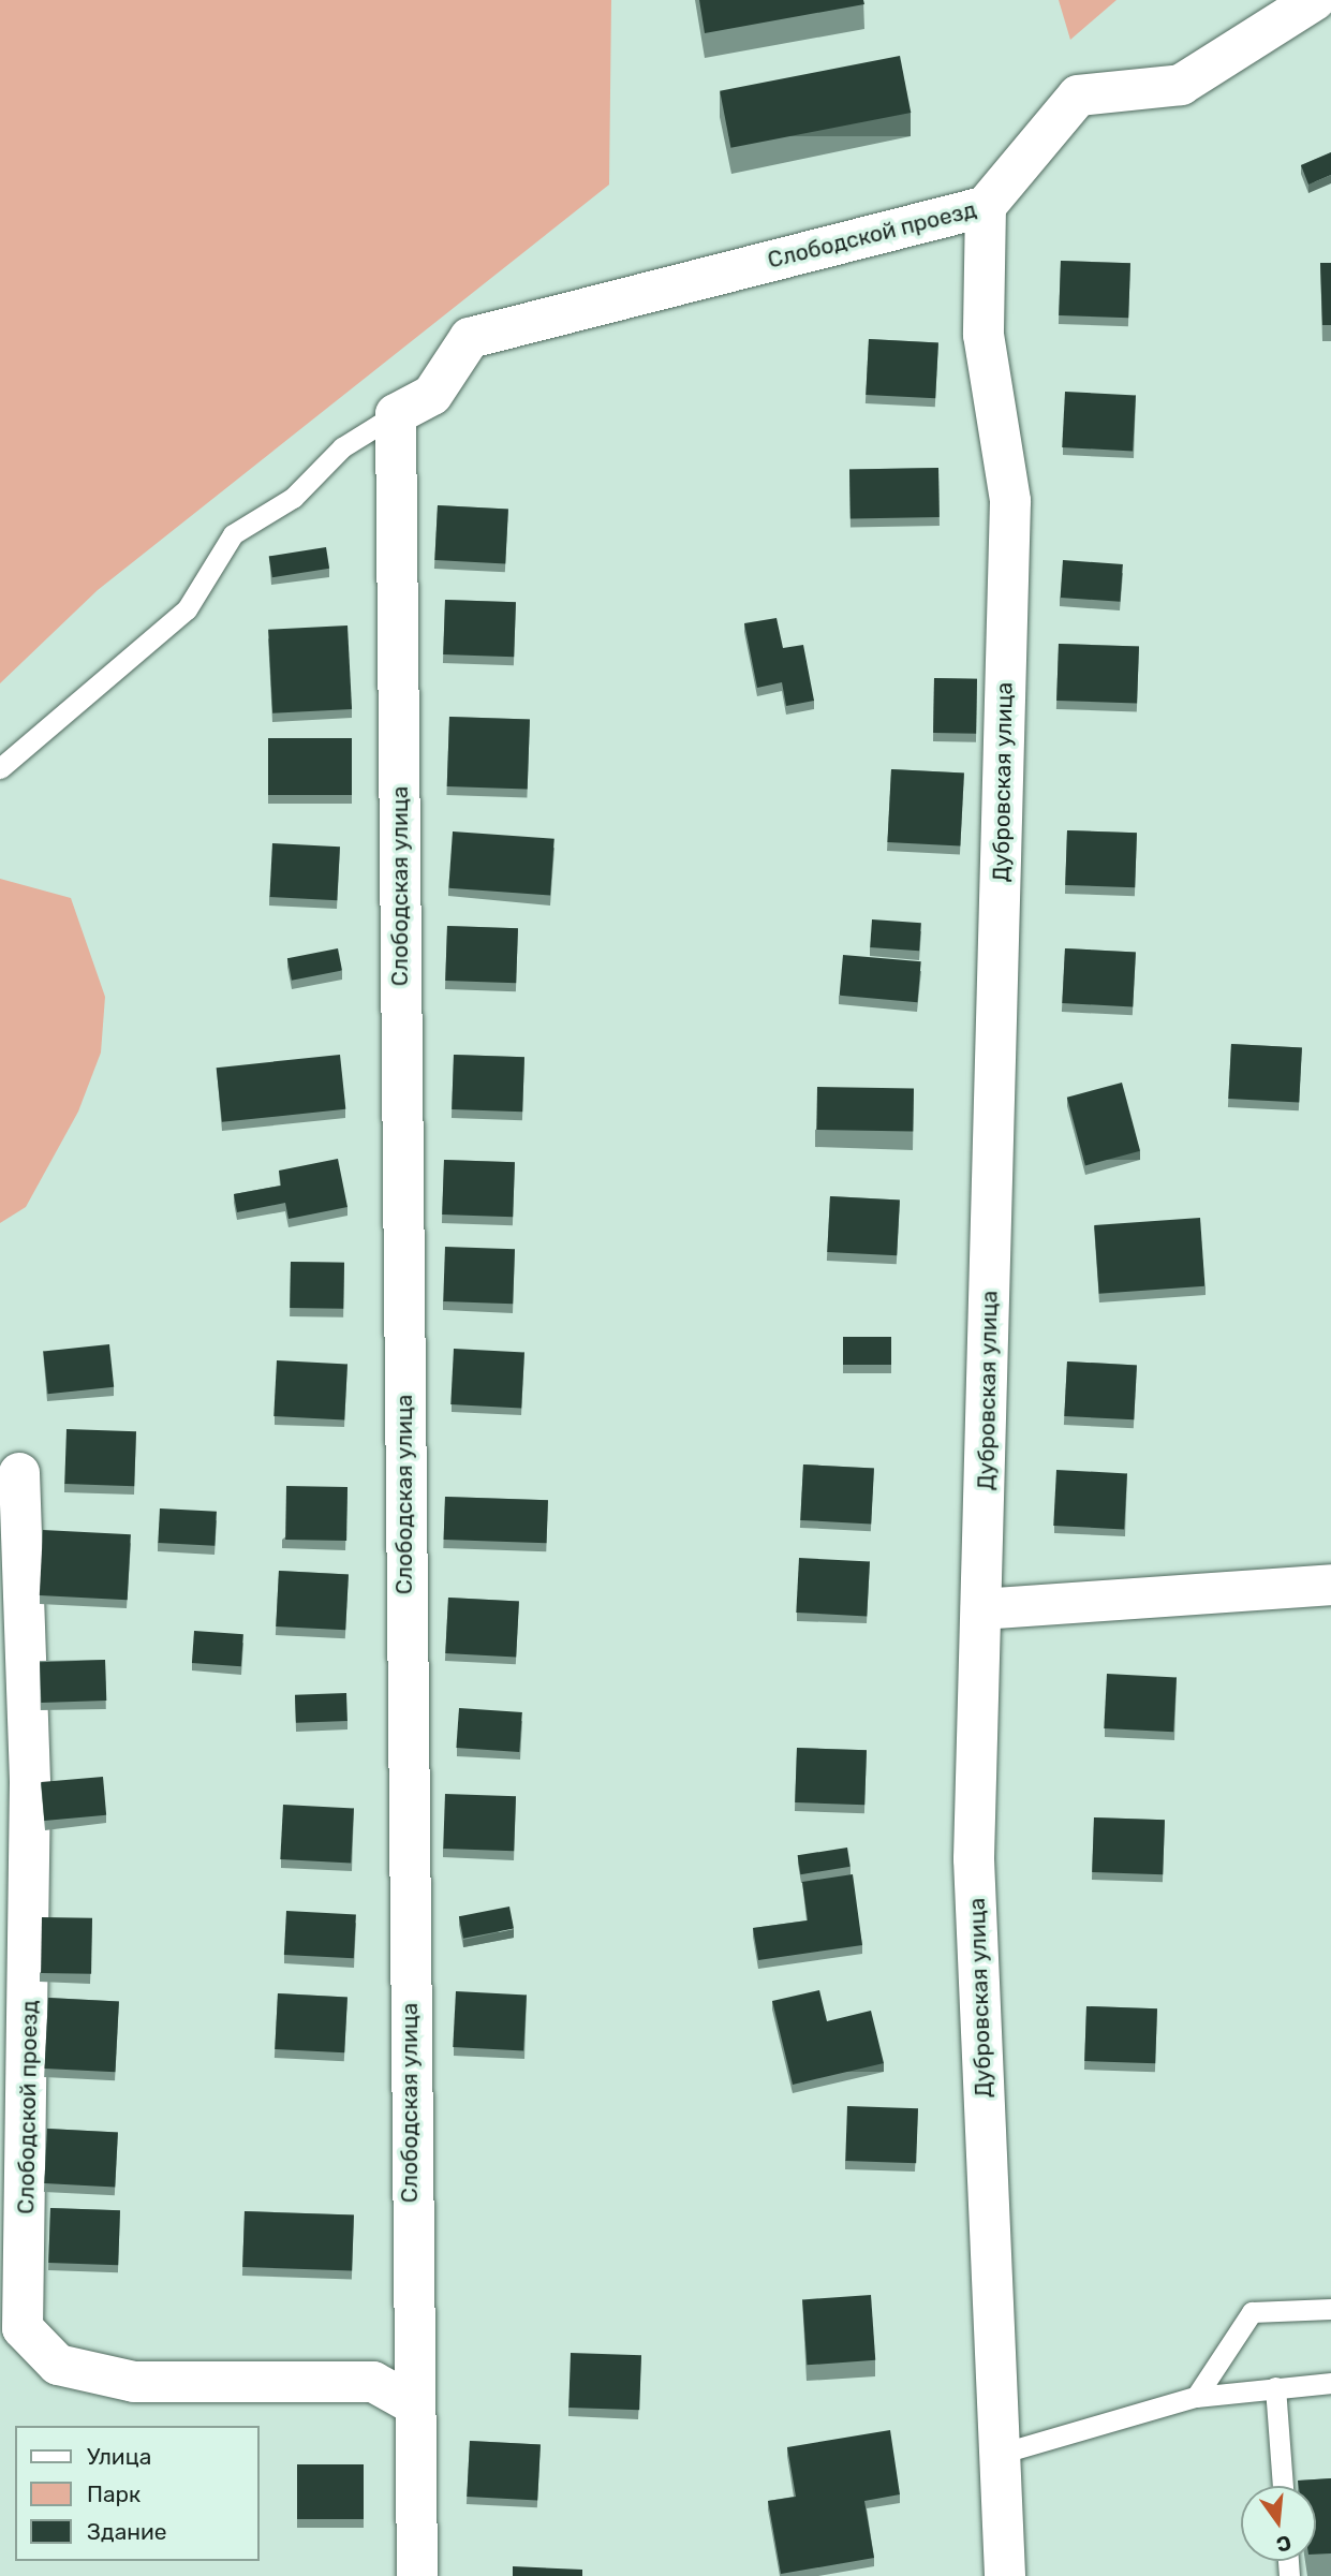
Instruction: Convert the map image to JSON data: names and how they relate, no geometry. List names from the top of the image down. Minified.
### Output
{"streets":{"street":["Слободской проезд","Дубровская улица","Слободская улица"]},"crossings":[["Слободской проезд","Дубровская улица"],["Слободской проезд","Слободская улица"]],"legend":["Улица","Парк","Здание"],"north":"bottom"}
